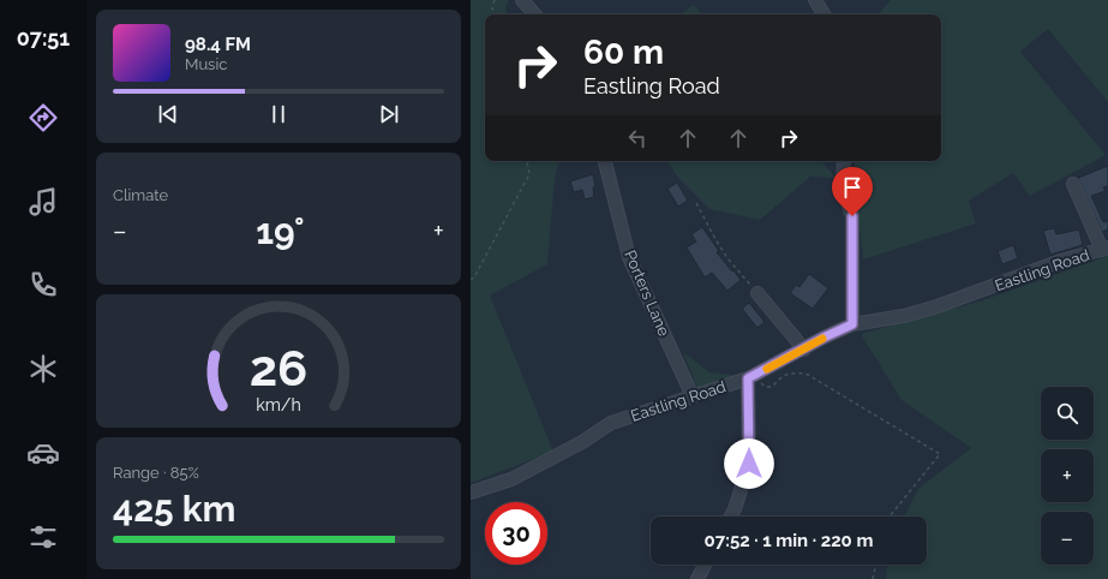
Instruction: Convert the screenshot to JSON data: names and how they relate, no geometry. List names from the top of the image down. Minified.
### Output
{"streets":{"street":["Eastling Road","Porters Lane"]},"crossings":[["Eastling Road","Porters Lane"]],"page":{"tabs":"07:51","turn":["60 m","Eastling Road"],"song":["98.4 FM","Music"],"tile":["Climate",["Range · 85%","425 km"]],"heat":["−","19°","+"],"map_buttons":["+","−"],"limit":"30","trip":"07:52 · 1 min · 220 m","gauge":["26","km/h"]}}
